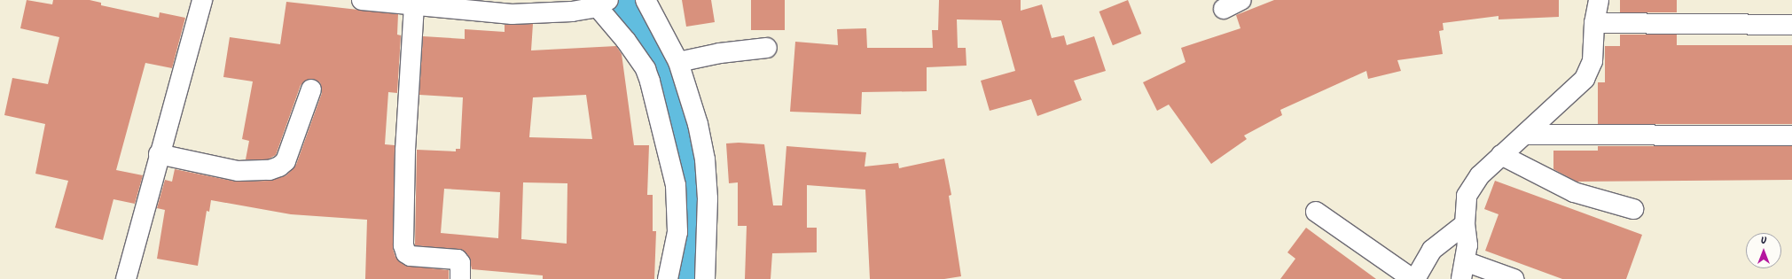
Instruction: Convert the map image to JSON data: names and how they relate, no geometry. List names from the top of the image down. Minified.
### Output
{"north":"top"}
